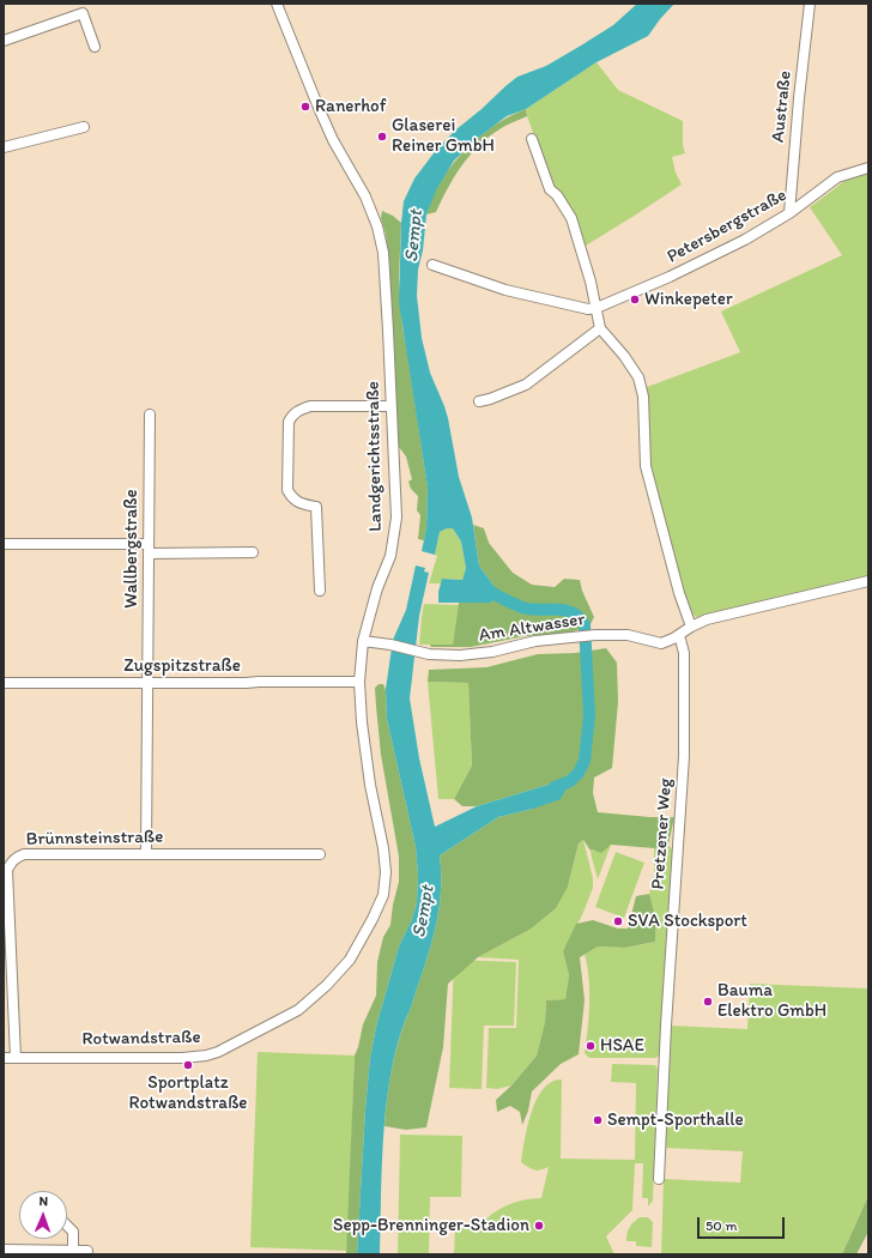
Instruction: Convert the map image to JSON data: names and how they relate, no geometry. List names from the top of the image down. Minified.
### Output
{"streets":{"street":["Austraße","Petersbergstraße","Landgerichtsstraße","Wallbergstraße","Am Altwasser","Zugspitzstraße","Pretzener Weg","Brünnsteinstraße","Rotwandstraße"]},"crossings":[["Austraße","Petersbergstraße"],["Landgerichtsstraße","Am Altwasser"],["Landgerichtsstraße","Zugspitzstraße"],["Landgerichtsstraße","Rotwandstraße"],["Wallbergstraße","Zugspitzstraße"],["Wallbergstraße","Brünnsteinstraße"],["Am Altwasser","Pretzener Weg"],["Brünnsteinstraße","Rotwandstraße"]],"water":["Sempt"],"places":["Ranerhof","Glaserei Reiner GmbH","Winkepeter","SVA Stocksport","Bauma Elektro GmbH","HSAE","Sportplatz Rotwandstraße","Sempt-Sporthalle","Sepp-Brenninger-Stadion"],"scale_bar":"50 m","north":"top"}
